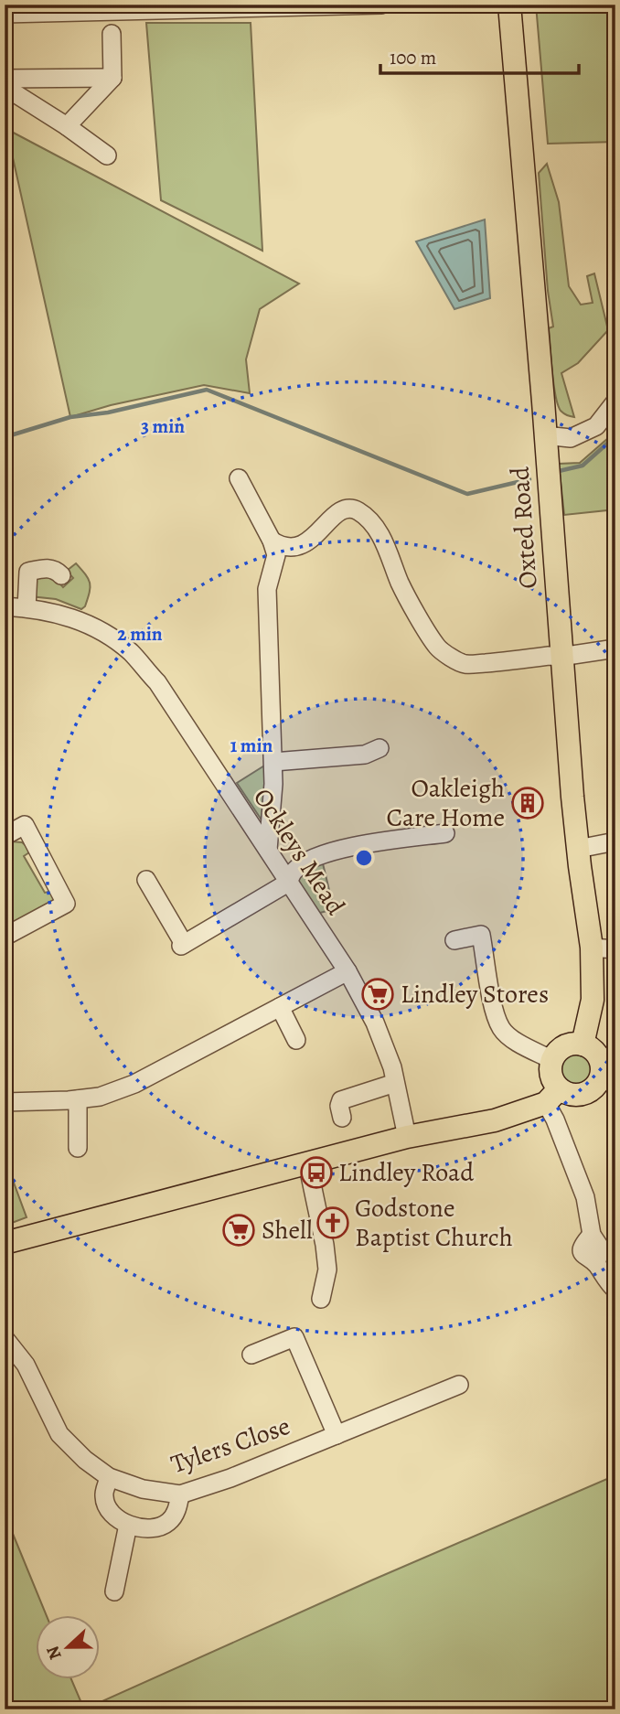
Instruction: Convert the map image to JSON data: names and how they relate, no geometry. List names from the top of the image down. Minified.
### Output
{"streets":{"main road":["Oxted Road"],"street":["Ockleys Mead","Tylers Close"]},"places":{"building":["Oakleigh Care Home"],"supermarket":["Lindley Stores","Shell"],"bus stop":["Lindley Road"],"church":["Godstone Baptist Church"]},"scale_bar":"100 m","north":"left","rings":["3 min","2 min","1 min"]}
